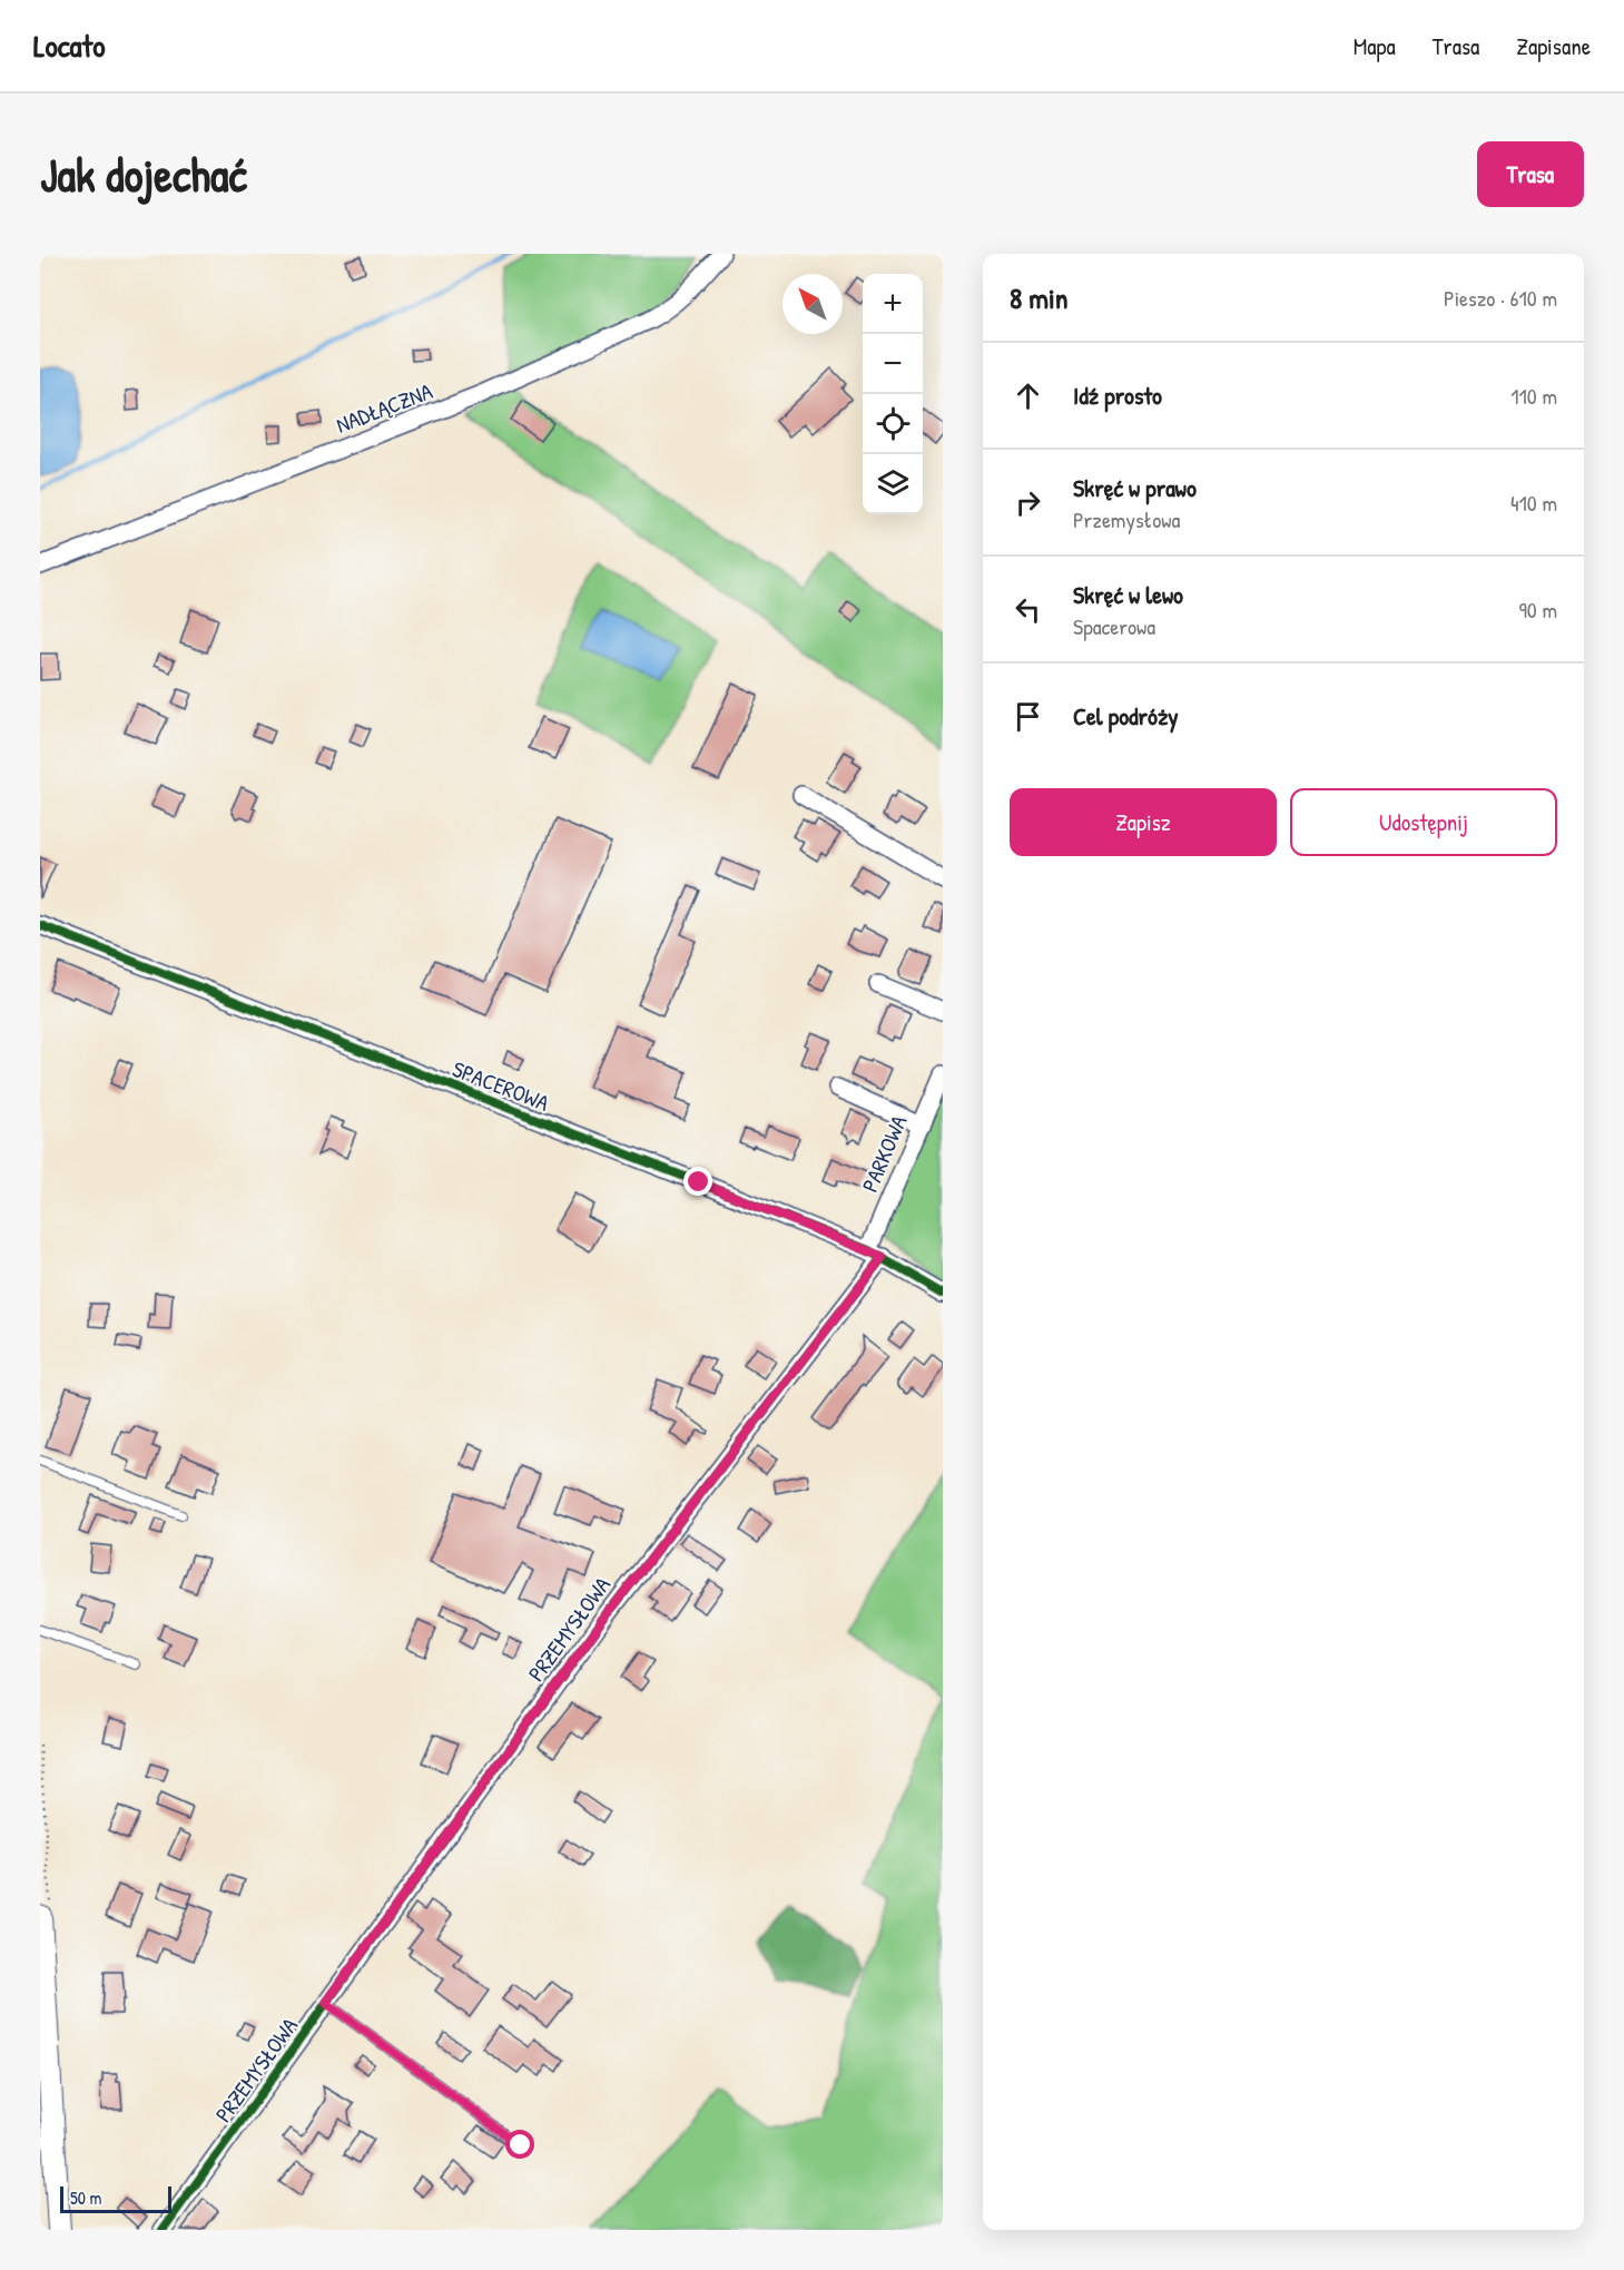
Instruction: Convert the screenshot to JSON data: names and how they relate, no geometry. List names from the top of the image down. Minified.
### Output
{"streets":{"street":["NADŁĄCZNA","SPACEROWA","PARKOWA","PRZEMYSŁOWA"]},"crossings":[["SPACEROWA","PARKOWA"],["SPACEROWA","PRZEMYSŁOWA"],["PARKOWA","PRZEMYSŁOWA"]],"scale_bar":"50 m","north":"top left","page":{"header":"Locato","nav":["Mapa","Trasa","Zapisane"],"buttons":["Trasa",["Zapisz","Udostępnij"]],"title":"Jak dojechać","heading":["8 min","Pieszo · 610 m"],"map_buttons":["+","−"],"list":[["Idź prosto","110 m"],["Skręć w prawo","Przemysłowa","410 m"],["Skręć w lewo","Spacerowa","90 m"],"Cel podróży"],"scale":"50 m"}}
